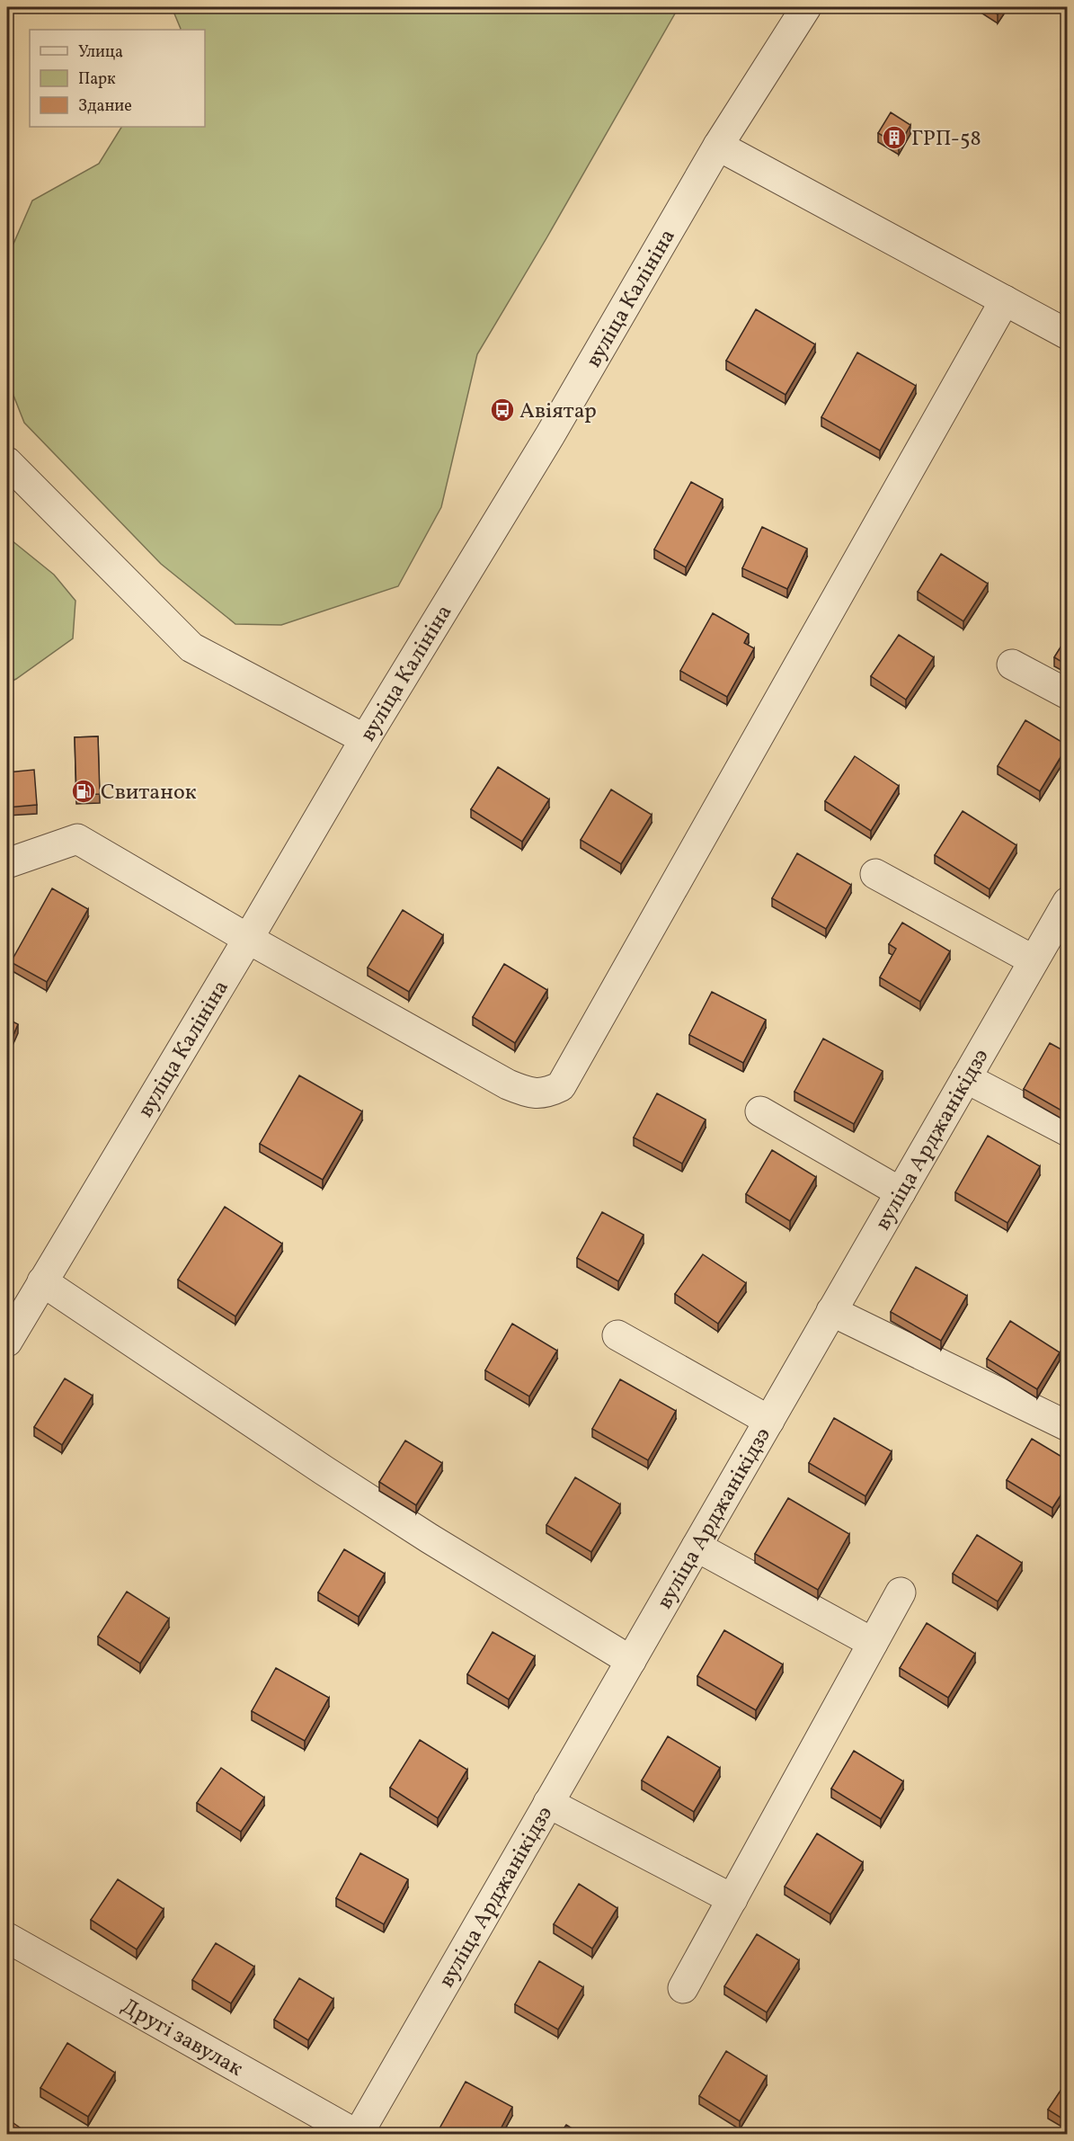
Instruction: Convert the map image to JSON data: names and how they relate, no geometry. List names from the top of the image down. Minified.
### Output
{"streets":{"street":["вуліца Калініна","вуліца Арджанікідзэ","Другі завулак"]},"crossings":[["вуліца Арджанікідзэ","Другі завулак"]],"places":{"building":["ГРП-58"],"bus stop":["Авіятар"],"fuel station":["Свитанок"]},"legend":["Улица","Парк","Здание"]}
